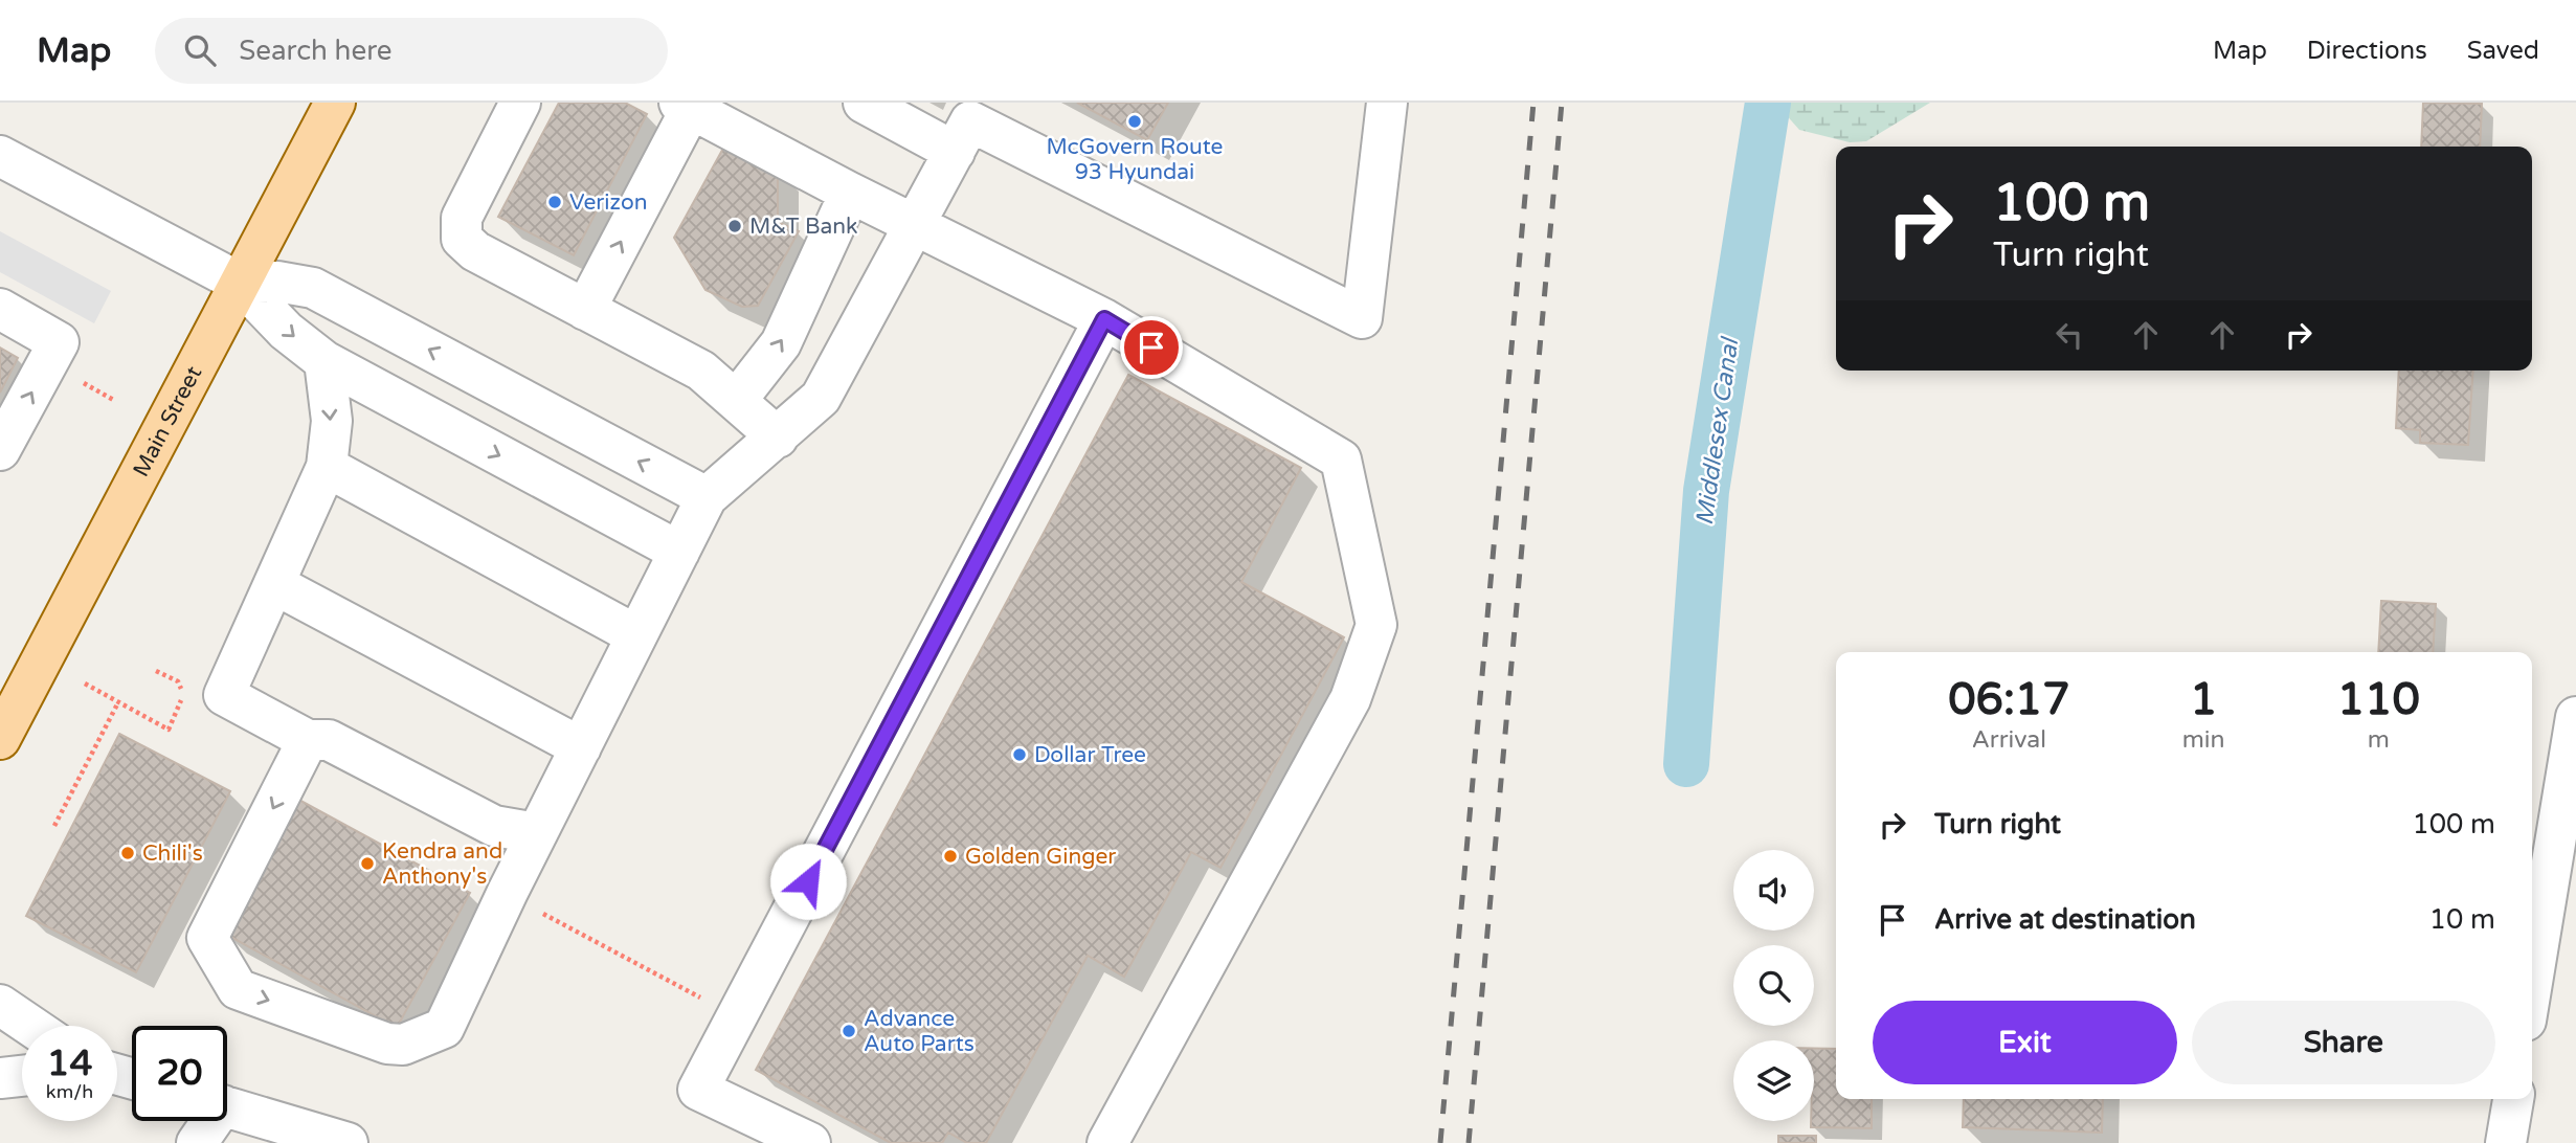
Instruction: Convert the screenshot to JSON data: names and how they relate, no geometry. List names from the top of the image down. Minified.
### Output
{"streets":{"main road":["Main Street"]},"water":["Middlesex Canal"],"places":["McGovern Route 93 Hyundai","Verizon","M&T Bank","Dollar Tree","Chili's","Golden Ginger","Kendra and Anthony's","Advance Auto Parts"],"page":{"header":"Map","search":"Search here","nav":["Map","Directions","Saved"],"turn":["100 m","Turn right"],"eta":["06:17","Arrival","1","min","110","m"],"list":[{"name":"Turn right","value":"100 m"},{"name":"Arrive at destination","value":"10 m"}],"buttons":["Exit","Share"],"speed":"14 km/h","limit":"20"}}
